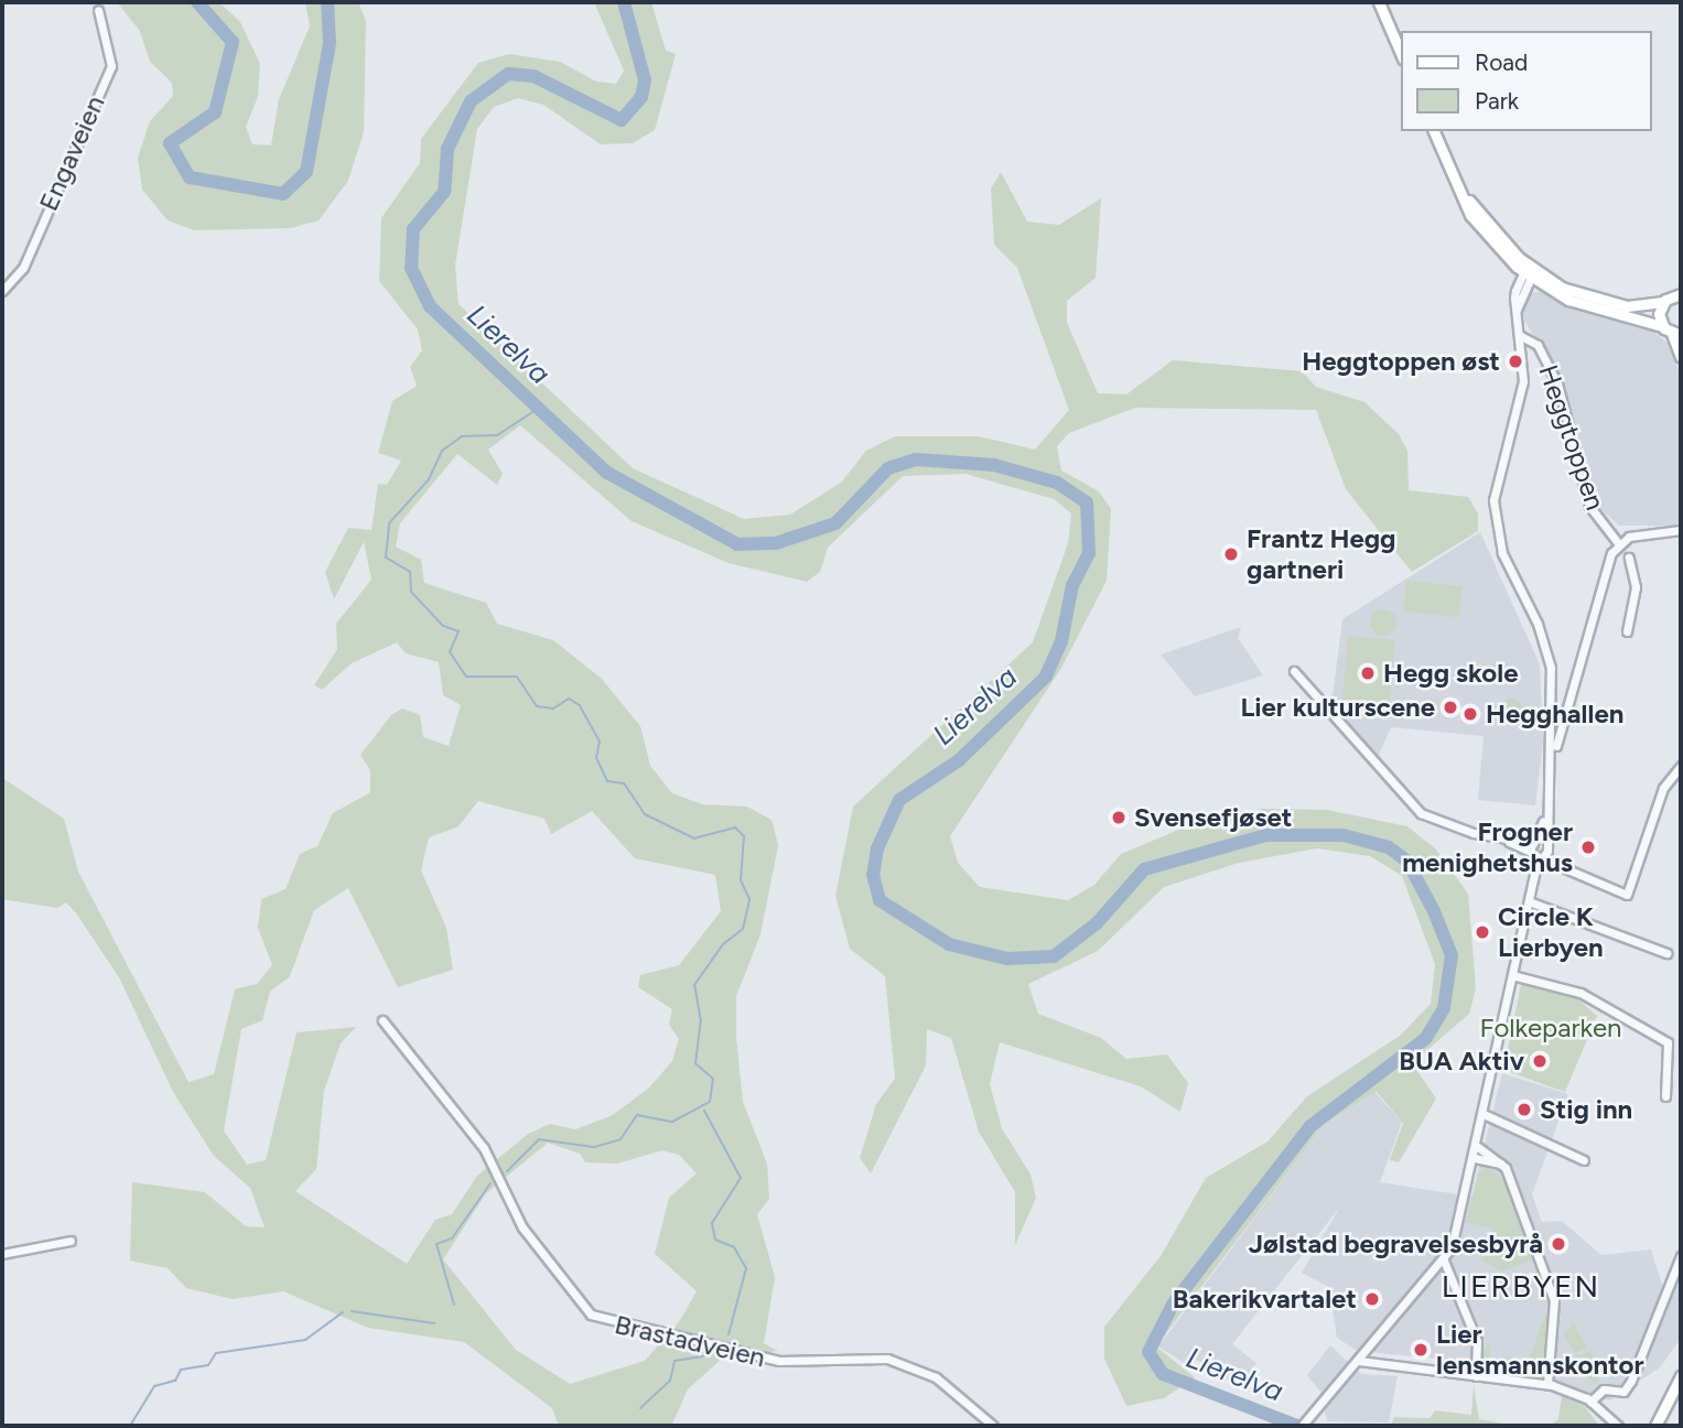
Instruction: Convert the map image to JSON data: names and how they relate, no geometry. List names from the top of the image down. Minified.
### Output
{"streets":{"street":["Engaveien","Heggtoppen","Brastadveien"]},"districts":["LIERBYEN"],"water":["Lierelva"],"parks":["Folkeparken"],"places":["Heggtoppen øst","Frantz Hegg gartneri","Hegg skole","Lier kulturscene","Hegghallen","Svensefjøset","Frogner menighetshus","Circle K Lierbyen","BUA Aktiv","Stig inn","Jølstad begravelsesbyrå","Bakerikvartalet","Lier lensmannskontor"],"legend":["Road","Park"]}
